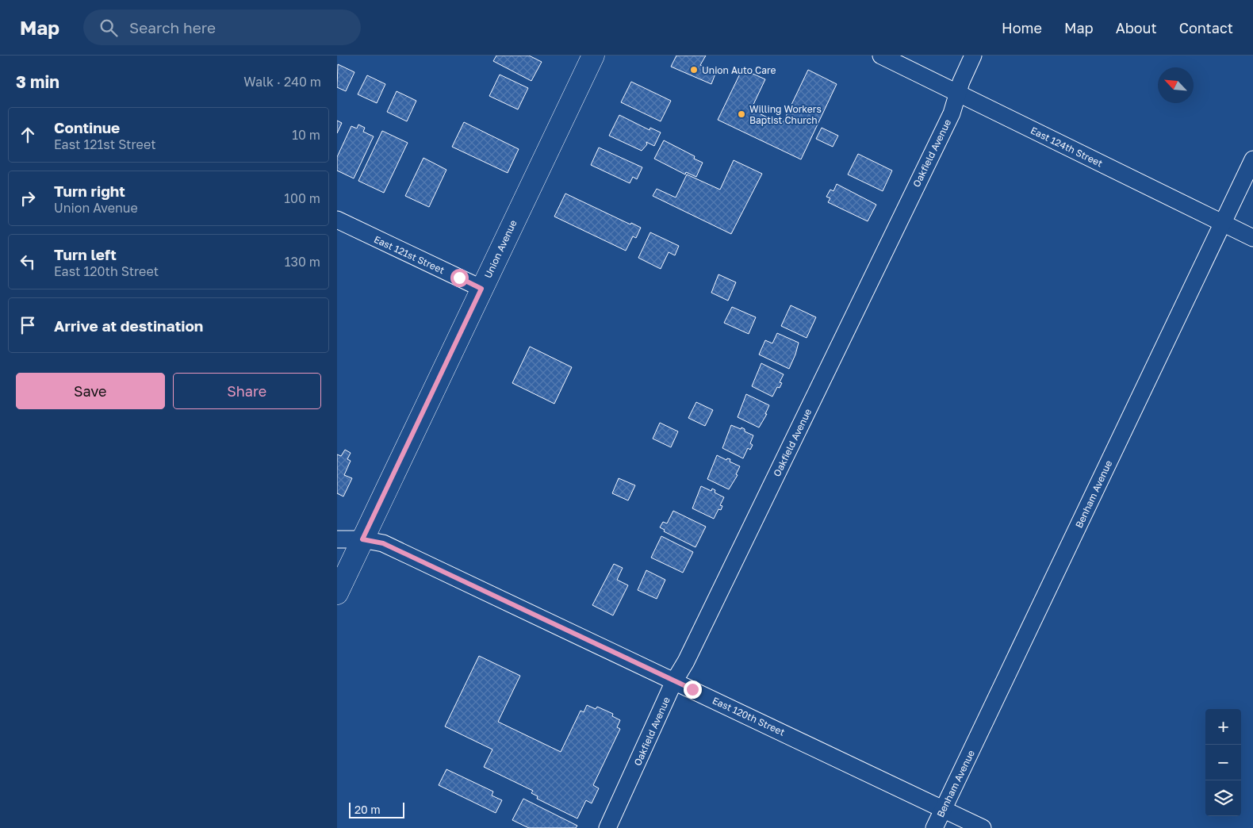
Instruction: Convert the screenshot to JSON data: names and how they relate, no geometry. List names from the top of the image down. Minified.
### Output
{"streets":{"main road":["Union Avenue"],"street":["East 124th Street","Oakfield Avenue","East 121st Street","Benham Avenue","East 120th Street"]},"crossings":[["East 124th Street","Oakfield Avenue"],["East 124th Street","Benham Avenue"],["Oakfield Avenue","East 120th Street"],["Union Avenue","East 121st Street"],["Union Avenue","East 120th Street"],["Benham Avenue","East 120th Street"]],"places":["Union Auto Care","Willing Workers Baptist Church"],"scale_bar":"20 m","north":"top left","page":{"header":"Map","search":"Search here","nav":["Home","Map","About","Contact"],"heading":["3 min","Walk · 240 m"],"list":[["Continue","East 121st Street","10 m"],["Turn right","Union Avenue","100 m"],["Turn left","East 120th Street","130 m"],"Arrive at destination"],"buttons":["Save","Share"],"map_buttons":["+","−"],"scale":"20 m"}}
